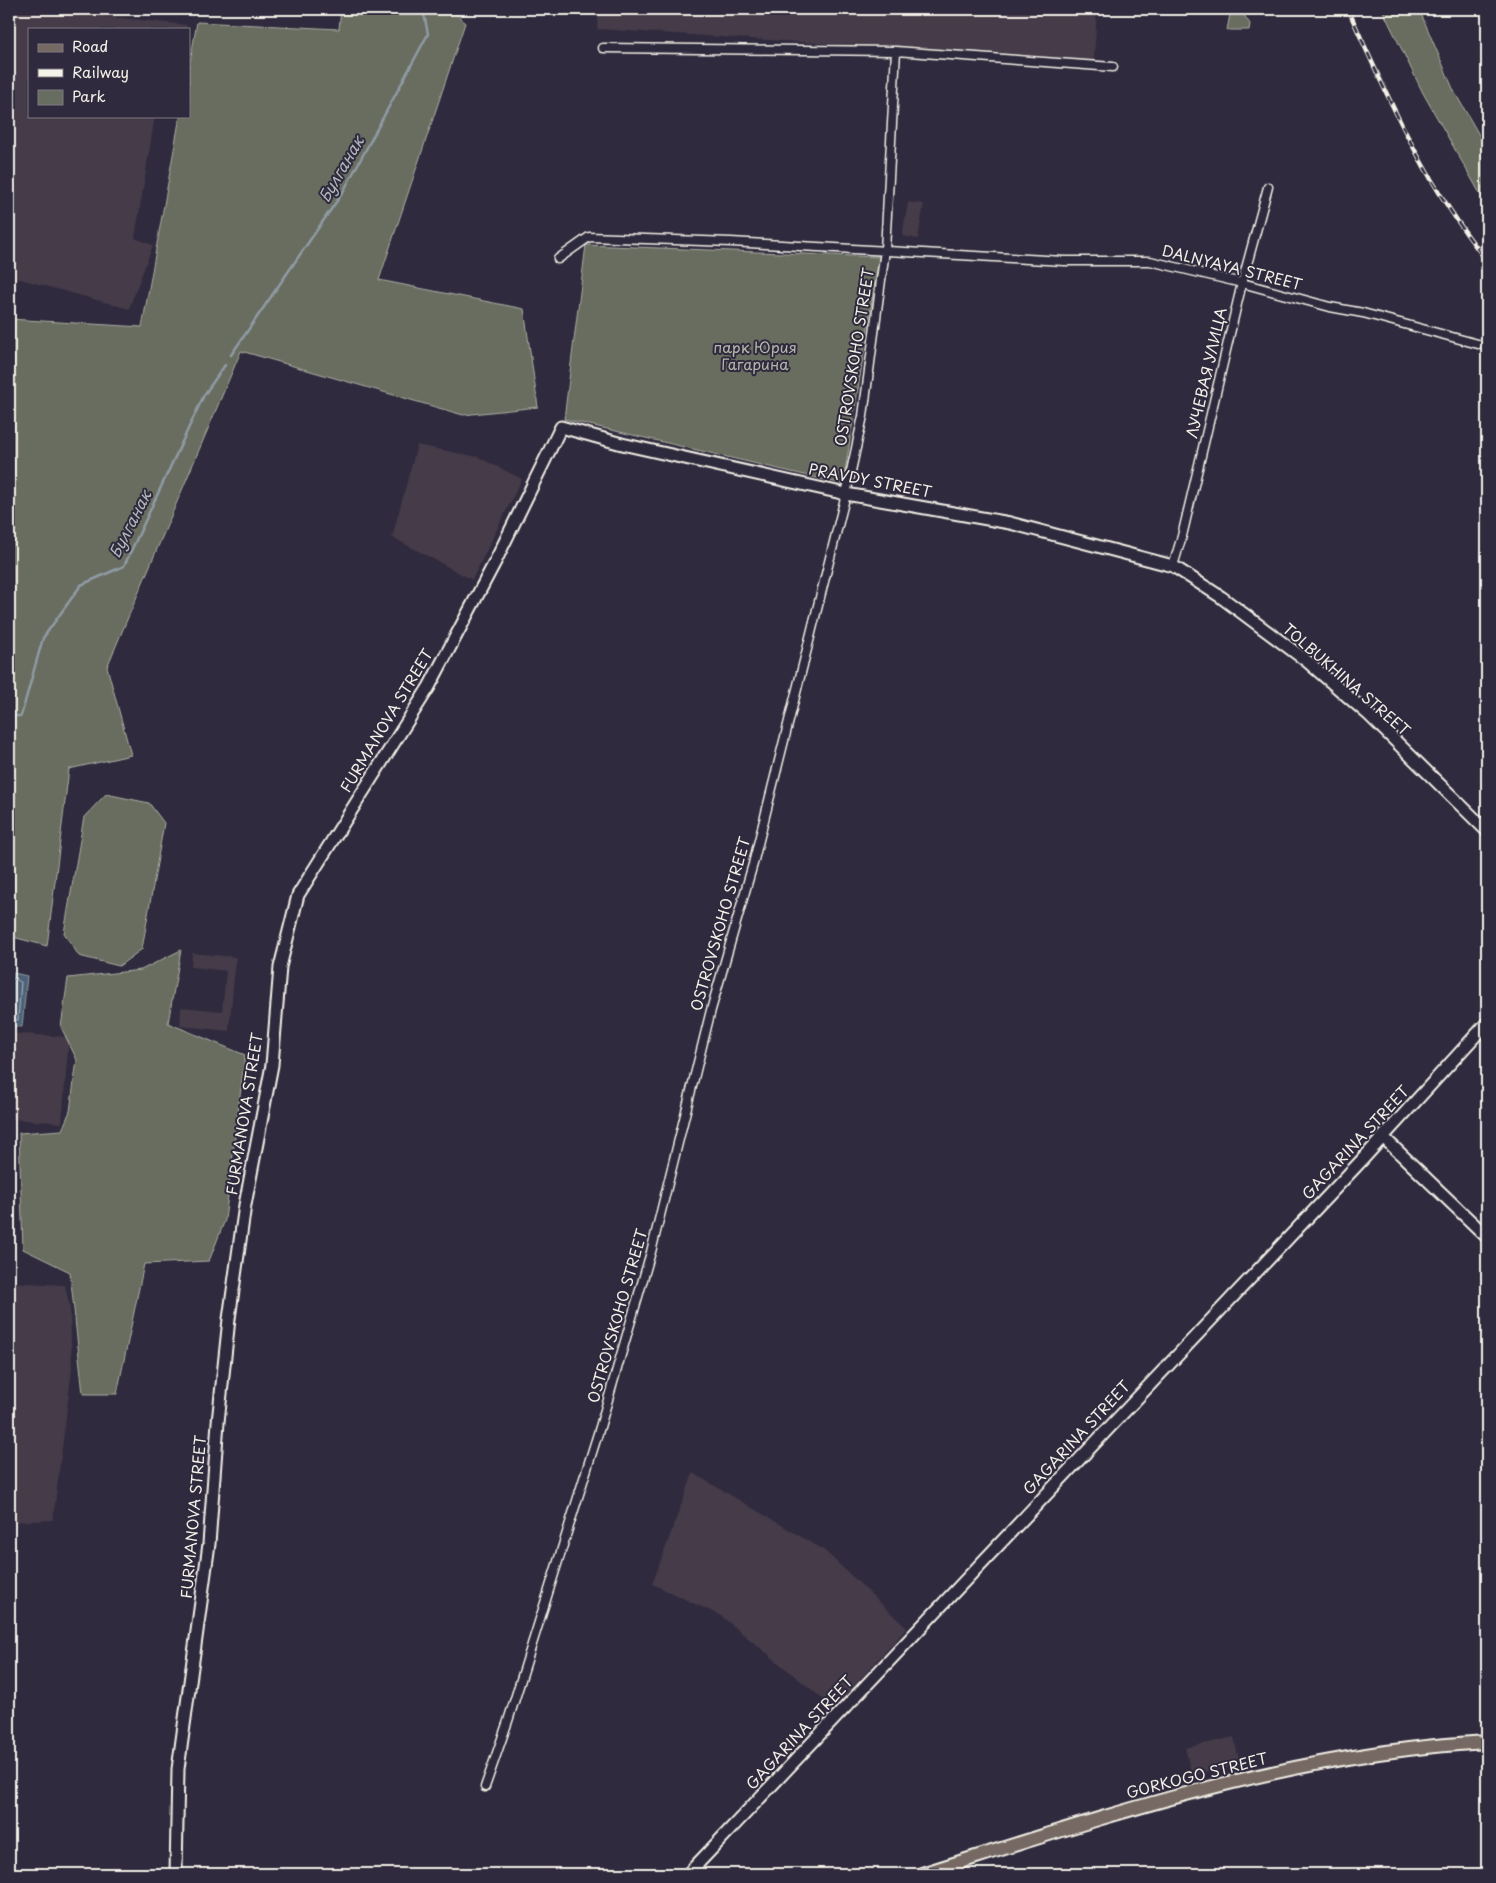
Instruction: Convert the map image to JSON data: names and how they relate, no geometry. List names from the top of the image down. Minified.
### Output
{"streets":{"main road":["PRAVDY STREET","TOLBUKHINA STREET","FURMANOVA STREET","GAGARINA STREET","GORKOGO STREET"],"street":["DALNYAYA STREET","OSTROVSKOHO STREET","ЛУЧЕВАЯ УЛИЦА"]},"crossings":[["DALNYAYA STREET","OSTROVSKOHO STREET"],["DALNYAYA STREET","ЛУЧЕВАЯ УЛИЦА"],["OSTROVSKOHO STREET","PRAVDY STREET"],["ЛУЧЕВАЯ УЛИЦА","PRAVDY STREET"],["ЛУЧЕВАЯ УЛИЦА","TOLBUKHINA STREET"],["PRAVDY STREET","TOLBUKHINA STREET"],["PRAVDY STREET","FURMANOVA STREET"]],"water":["Булганак"],"parks":["парк Юрия Гагарина"],"legend":["Road","Railway","Park"]}
